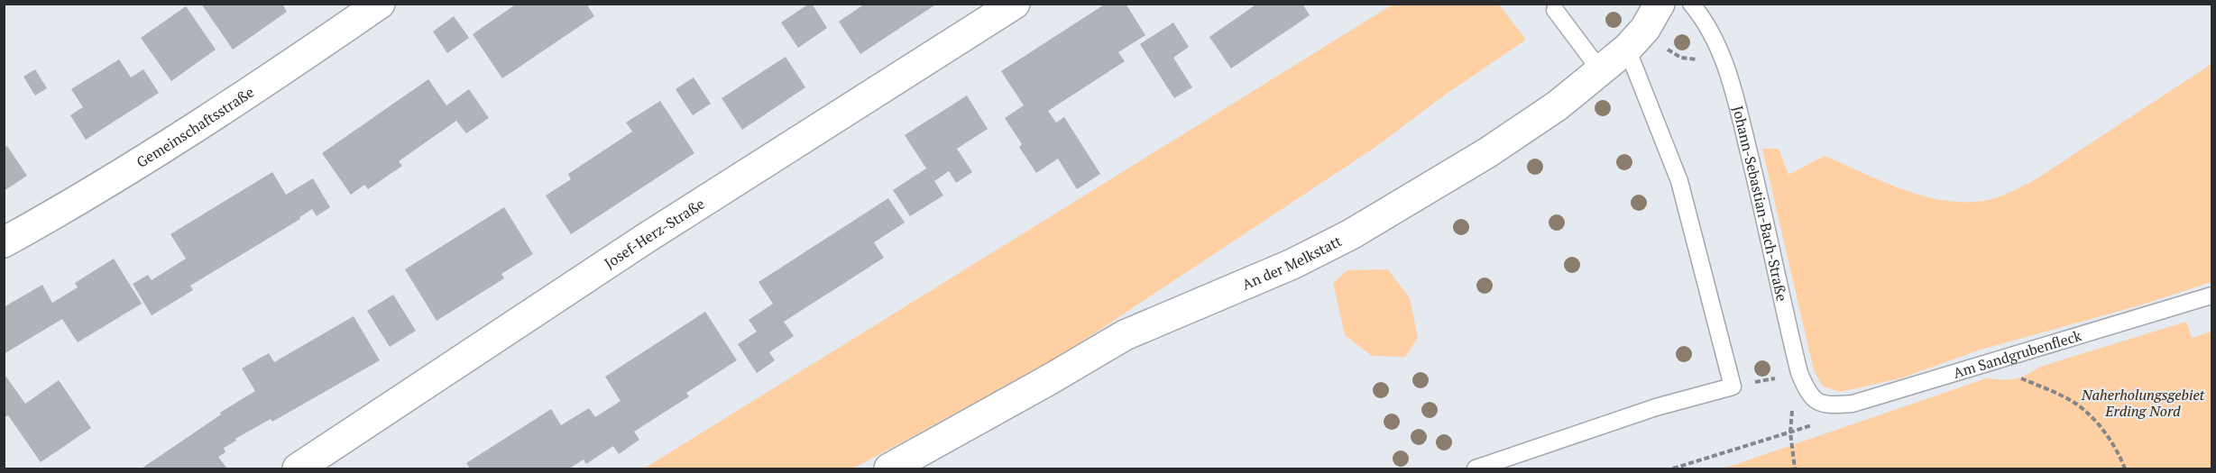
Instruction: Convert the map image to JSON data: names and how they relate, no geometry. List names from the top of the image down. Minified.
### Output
{"streets":{"street":["Gemeinschaftsstraße","Josef-Herz-Straße","An der Melkstatt"],"lane":["Johann-Sebastian-Bach-Straße","Am Sandgrubenfleck"]},"crossings":[["Johann-Sebastian-Bach-Straße","Am Sandgrubenfleck"]],"parks":["Naherholungsgebiet Erding Nord"]}
